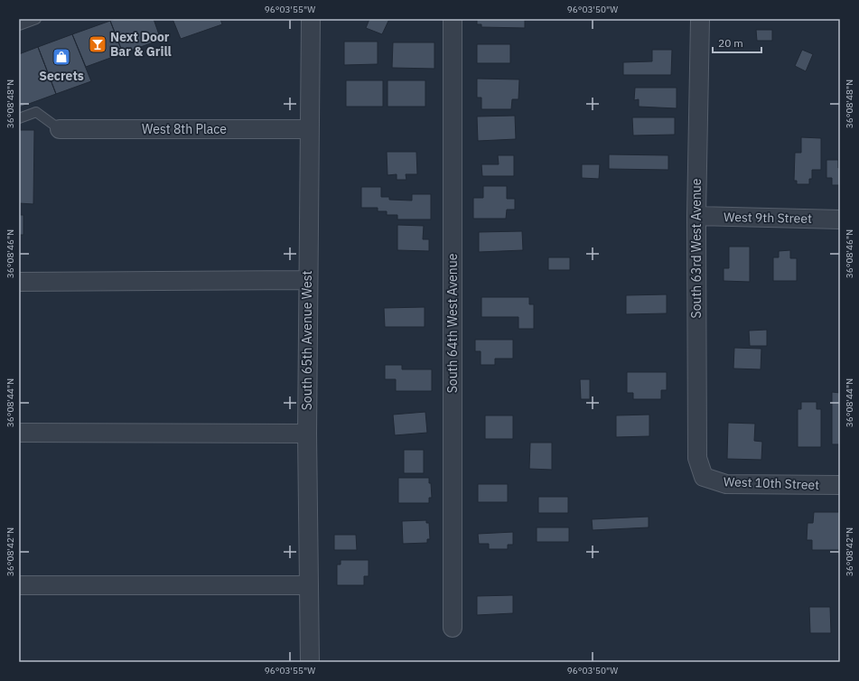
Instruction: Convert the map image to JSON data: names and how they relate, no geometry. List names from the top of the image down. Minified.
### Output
{"streets":{"street":["West 8th Place","West 9th Street","South 63rd West Avenue","South 64th West Avenue","South 65th Avenue West","West 10th Street"]},"crossings":[["West 8th Place","South 65th Avenue West"],["West 9th Street","South 63rd West Avenue"],["South 63rd West Avenue","West 10th Street"]],"places":{"bar":["Next Door Bar & Grill"],"shop":["Secrets"]},"scale_bar":"20 m","coordinates":["96°03'55\"W","96°03'50\"W","36°08'48\"N","36°08'46\"N","36°08'44\"N","36°08'42\"N"]}
